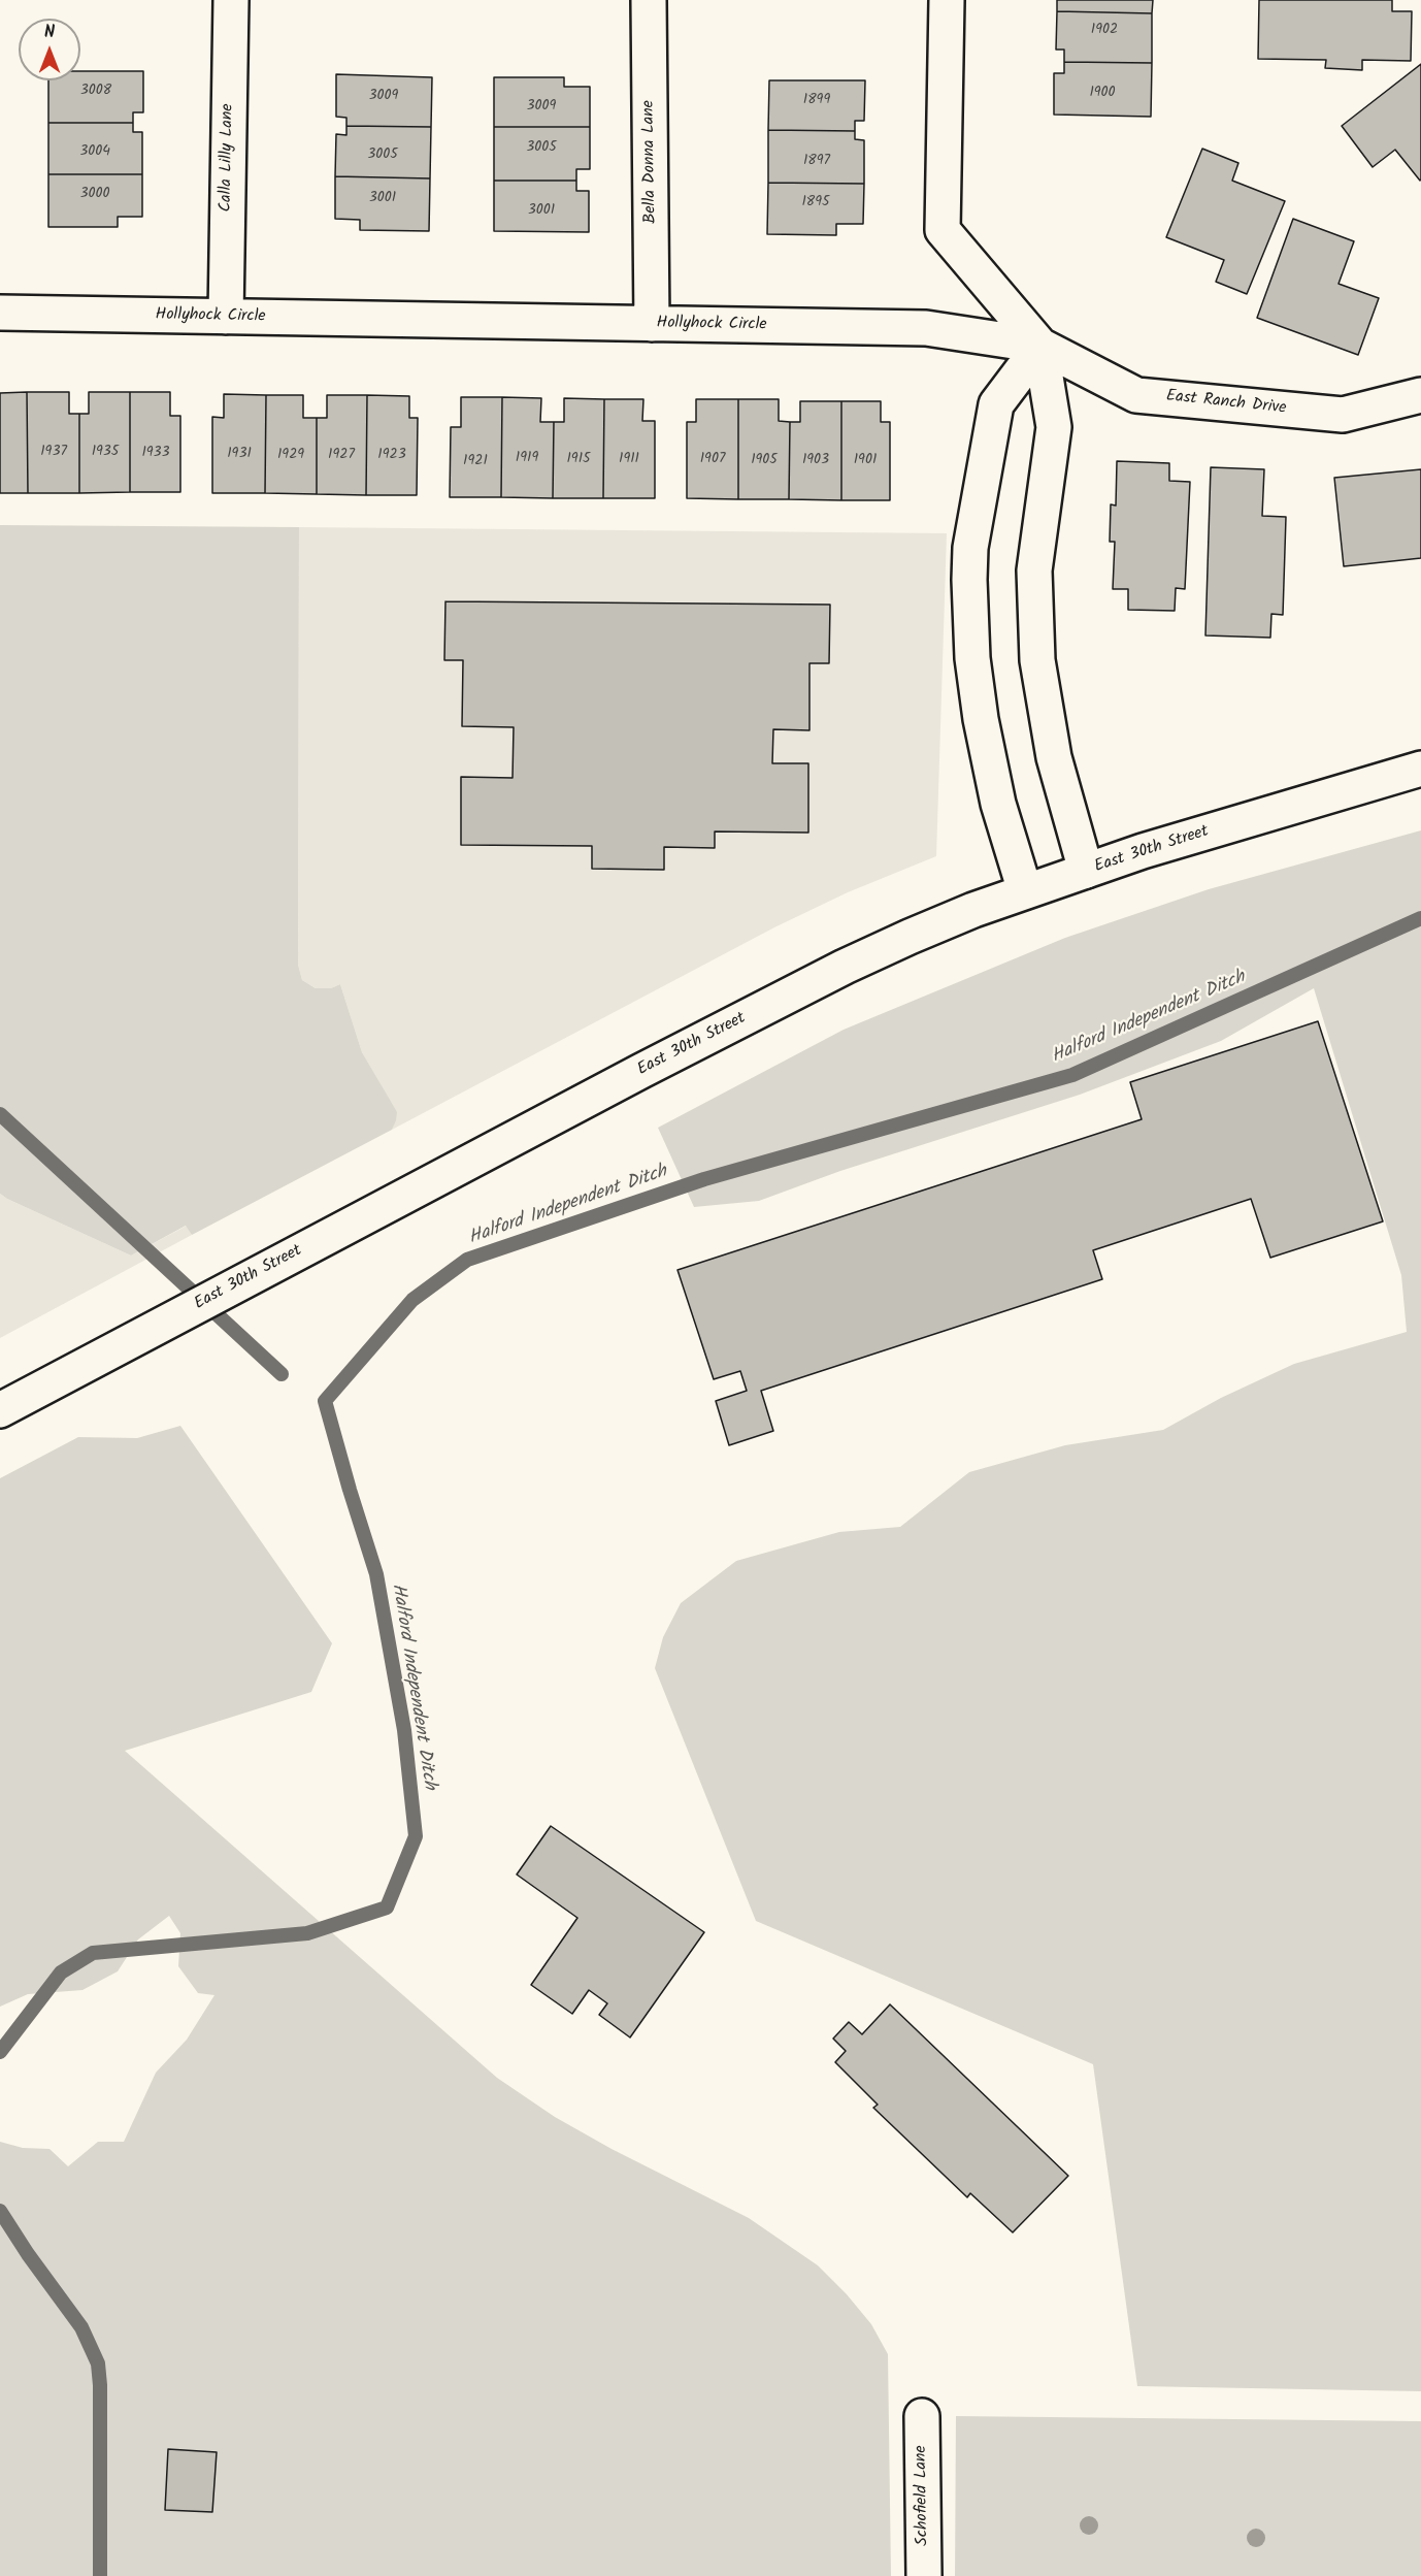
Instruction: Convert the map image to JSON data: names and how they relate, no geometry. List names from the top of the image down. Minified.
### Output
{"streets":{"street":["Calla Lilly Lane","Bella Donna Lane","Hollyhock Circle","East Ranch Drive","East 30th Street","Schofield Lane"]},"crossings":[["Calla Lilly Lane","Hollyhock Circle"],["Bella Donna Lane","Hollyhock Circle"],["Hollyhock Circle","East Ranch Drive"]],"water":["Halford Independent Ditch"],"house_numbers":["1902","3008","1900","3009","1899","3009","3005","3004","3005","1897","3000","3001","1895","3001","1937","1935","1933","1931","1929","1927","1923","1919","1915","1911","1907","1905","1903","1901","1921"],"north":"top"}
